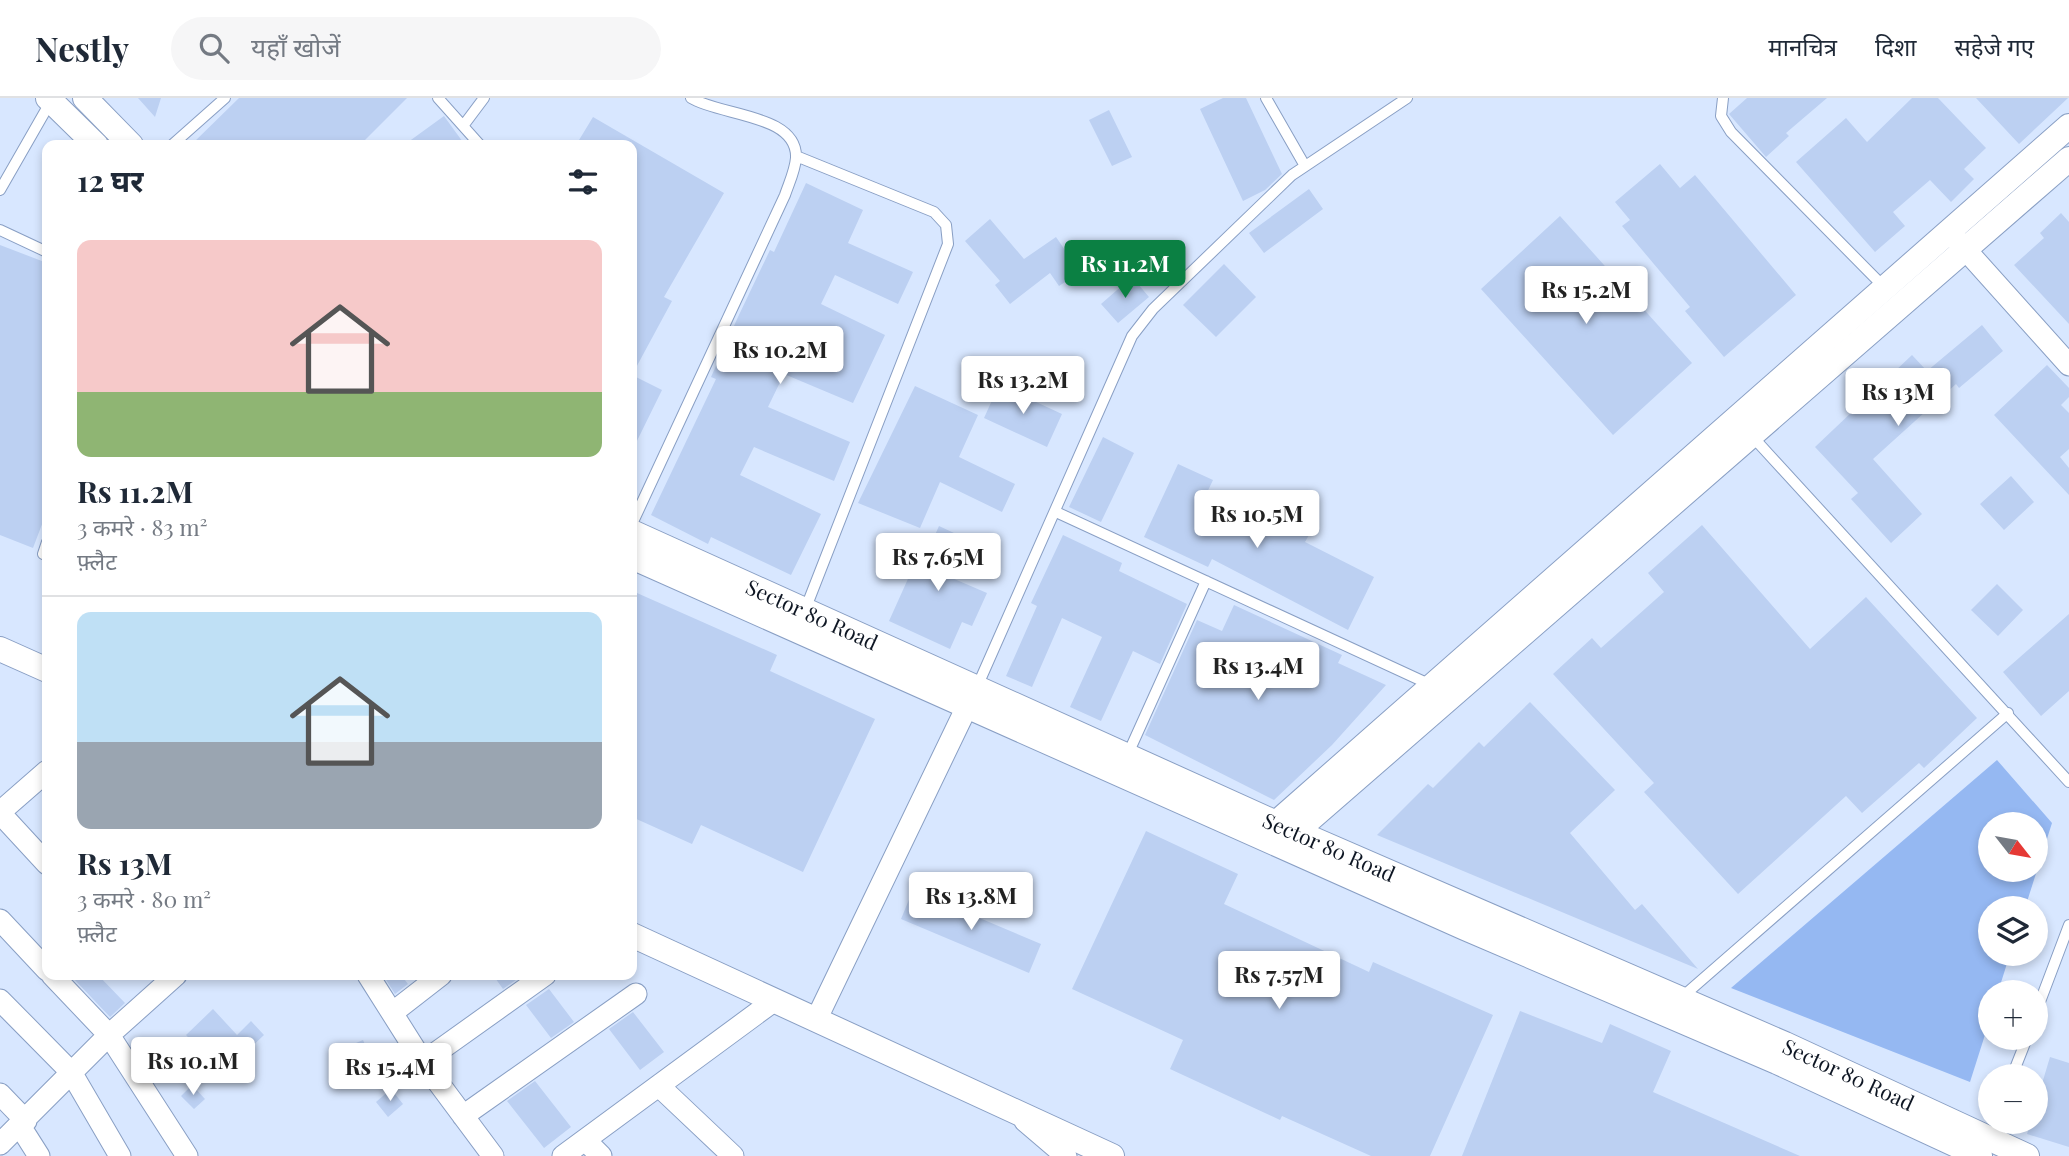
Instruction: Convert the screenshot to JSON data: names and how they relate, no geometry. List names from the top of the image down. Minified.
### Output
{"streets":{"street":["Sector 80 Road"]},"north":"bottom right","page":{"header":"Nestly","search":"यहाँ खोजें","nav":["मानचित्र","दिशा","सहेजे गए"],"heading":"12 घर","list":[{"name":"Rs 11.2M","note":"3 कमरे · 83 m² · फ़्लैट"},{"name":"Rs 13M","note":"3 कमरे · 80 m² · फ़्लैट"}],"price":["Rs 11.2M","Rs 15.2M","Rs 10.2M","Rs 13.2M","Rs 13M","Rs 10.5M","Rs 7.65M","Rs 13.4M","Rs 13.8M","Rs 7.57M","Rs 10.1M","Rs 15.4M"],"map_buttons":["+","−"]}}
